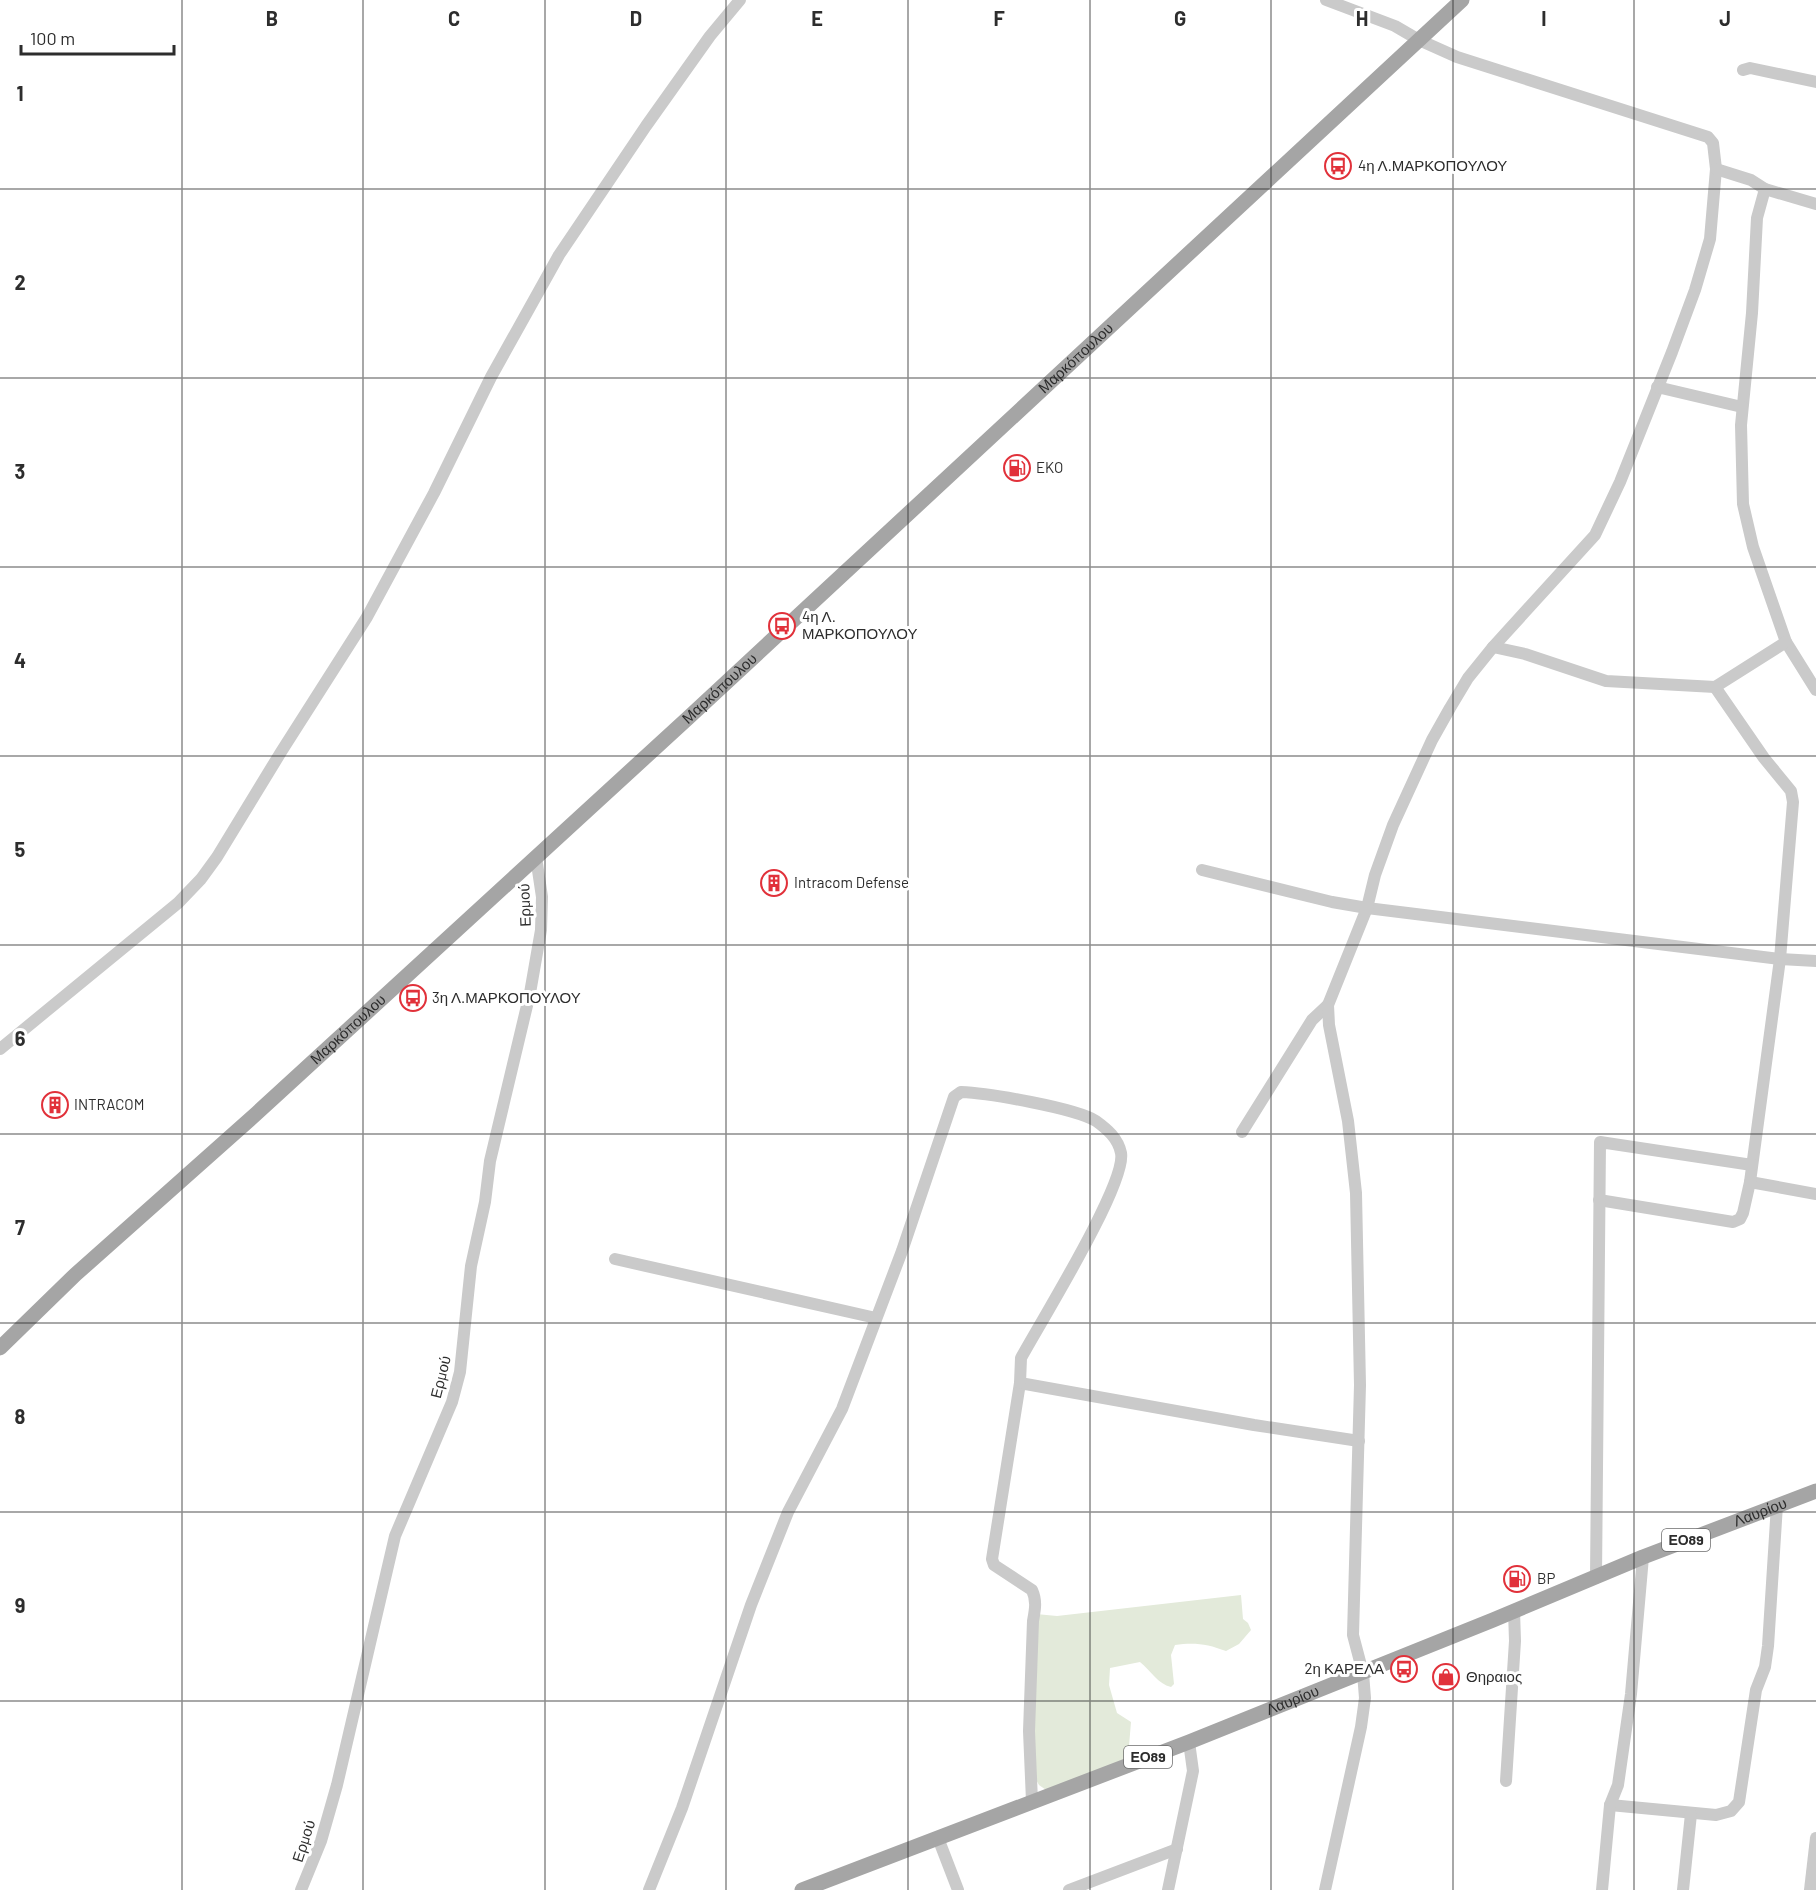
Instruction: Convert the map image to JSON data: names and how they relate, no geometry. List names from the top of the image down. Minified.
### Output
{"streets":{"main road":["Μαρκόπουλου","Λαυρίου","ΕΟ89"],"street":["Ερμού"]},"crossings":[["Μαρκόπουλου","Ερμού"]],"places":{"bus stop":["4η Λ.ΜΑΡΚΟΠΟΥΛΟΥ","4η Λ. ΜΑΡΚΟΠΟΥΛΟΥ","3η Λ.ΜΑΡΚΟΠΟΥΛΟΥ","2η ΚΑΡΕΛΑ"],"fuel station":["EKO","BP"],"building":["Intracom Defense","INTRACOM"],"shop":["Θηραιος"]},"scale_bar":"100 m","grid":{"columns":["B","C","D","E","F","G","H","I","J"],"rows":["1","2","3","4","5","6","7","8","9"]}}
